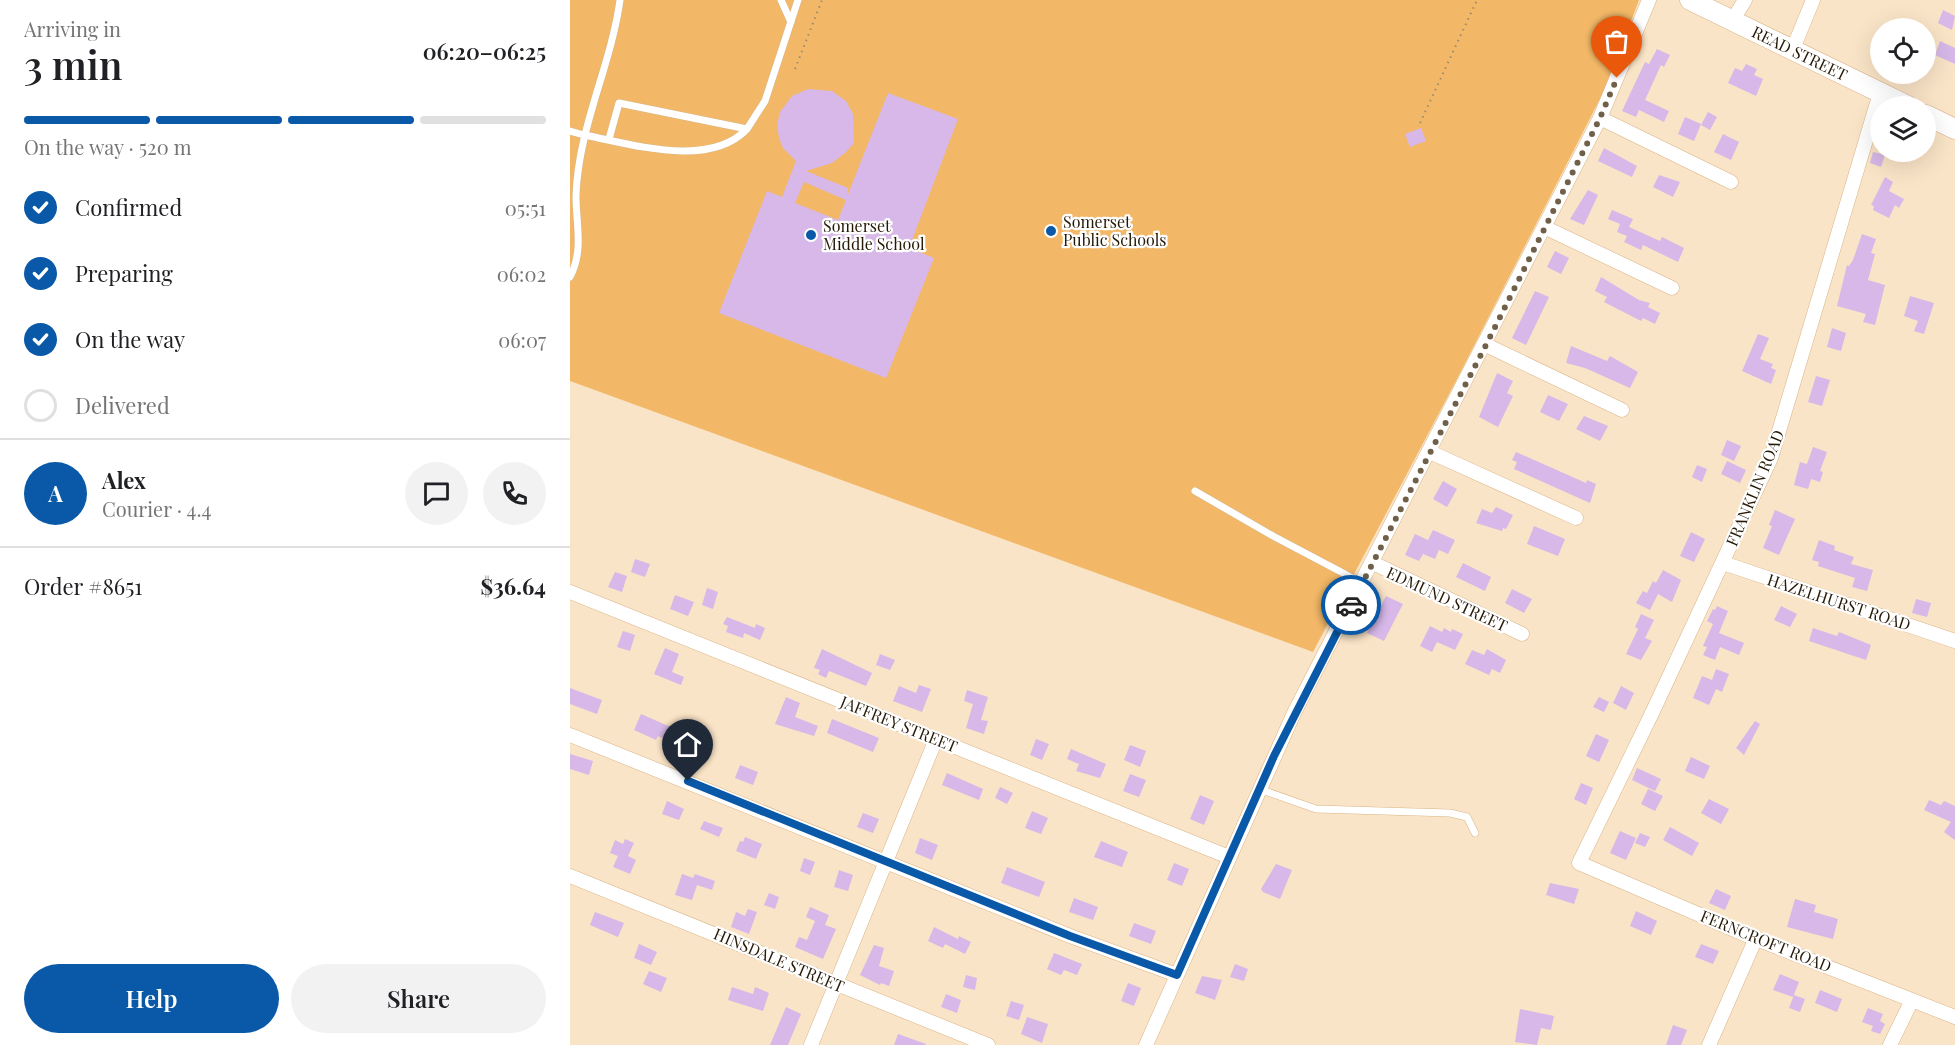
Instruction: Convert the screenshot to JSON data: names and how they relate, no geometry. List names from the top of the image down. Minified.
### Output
{"streets":{"main road":["READ STREET"],"street":["FRANKLIN ROAD","EDMUND STREET","HAZELHURST ROAD","JAFFREY STREET","FERNCROFT ROAD","HINSDALE STREET"]},"crossings":[["READ STREET","FRANKLIN ROAD"],["FRANKLIN ROAD","HAZELHURST ROAD"],["FRANKLIN ROAD","FERNCROFT ROAD"]],"places":["Somerset Public Schools","Somerset Middle School"],"page":{"heading":["3 min","Arriving in","06:20–06:25"],"panel":["Alex","Courier · 4.4","Order #8651","$36.64"],"bar":"On the way · 520 m","list":[["Confirmed","05:51"],["Preparing","06:02"],["On the way","06:07"],"Delivered"],"round":"A","buttons":["Help","Share"]}}
